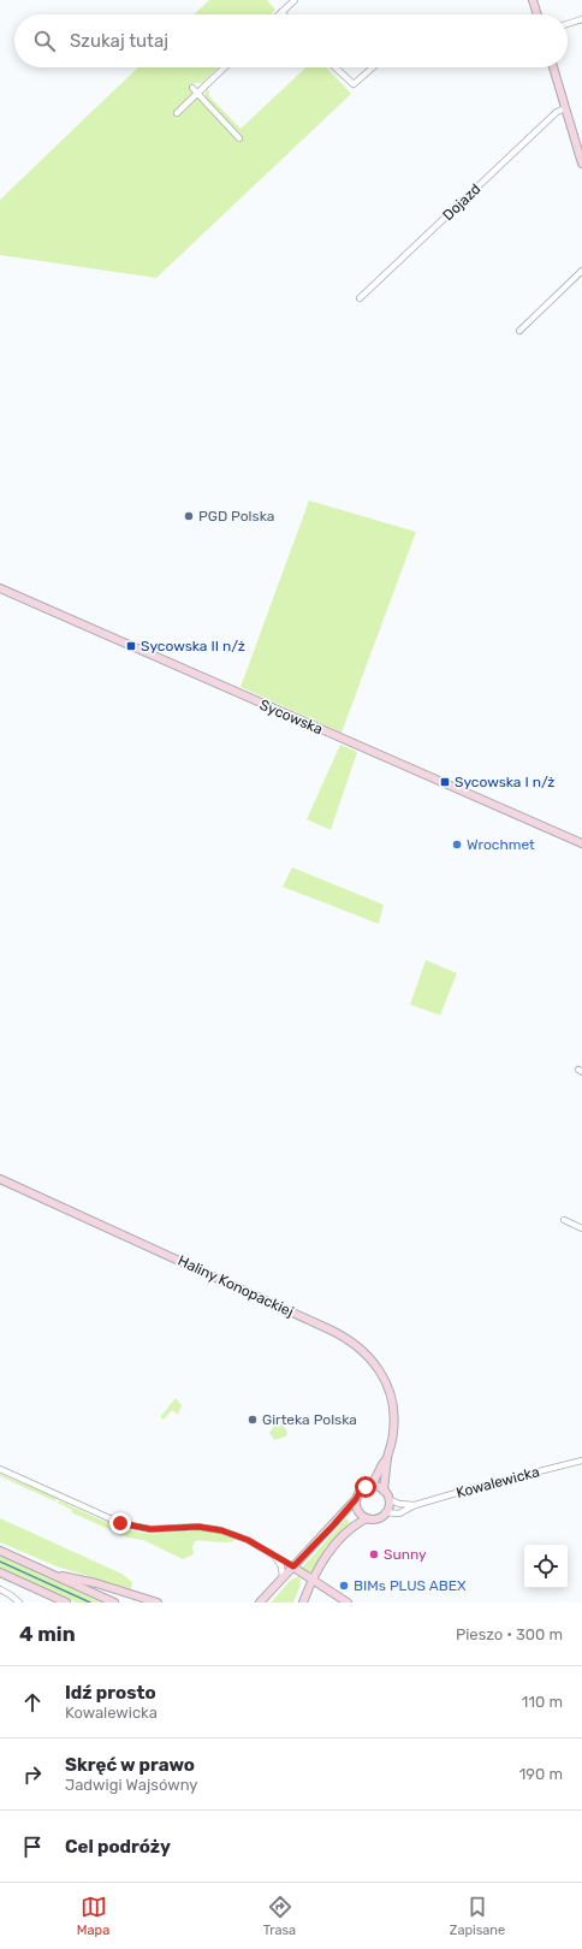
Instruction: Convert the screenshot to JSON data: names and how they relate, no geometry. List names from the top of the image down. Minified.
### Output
{"streets":{"street":["Dojazd","Sycowska","Haliny Konopackiej","Kowalewicka"]},"crossings":[["Haliny Konopackiej","Kowalewicka"]],"places":{"other":["PGD Polska","Wrochmet","Girteka Polska","Sunny","BIMs PLUS ABEX"],"transit":["Sycowska II n/ż","Sycowska I n/ż"]},"page":{"search":"Szukaj tutaj","heading":["4 min","Pieszo · 300 m"],"list":[["Idź prosto","Kowalewicka","110 m"],["Skręć w prawo","Jadwigi Wajsówny","190 m"],"Cel podróży"],"nav":["Mapa","Trasa","Zapisane"]}}
